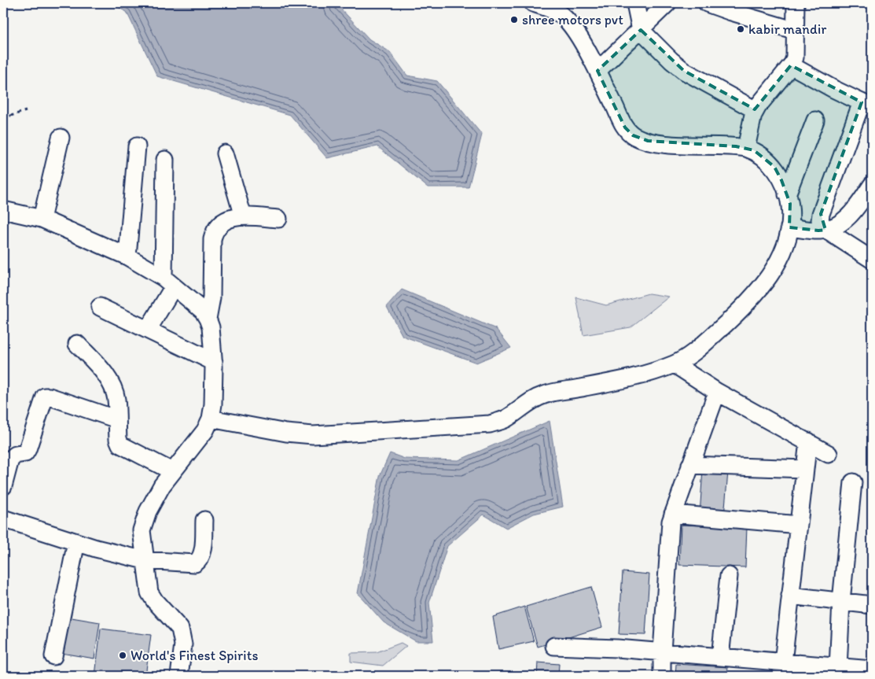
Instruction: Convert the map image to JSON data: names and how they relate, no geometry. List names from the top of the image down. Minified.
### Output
{"places":["shree motors pvt","kabir mandir","World's Finest Spirits"]}
